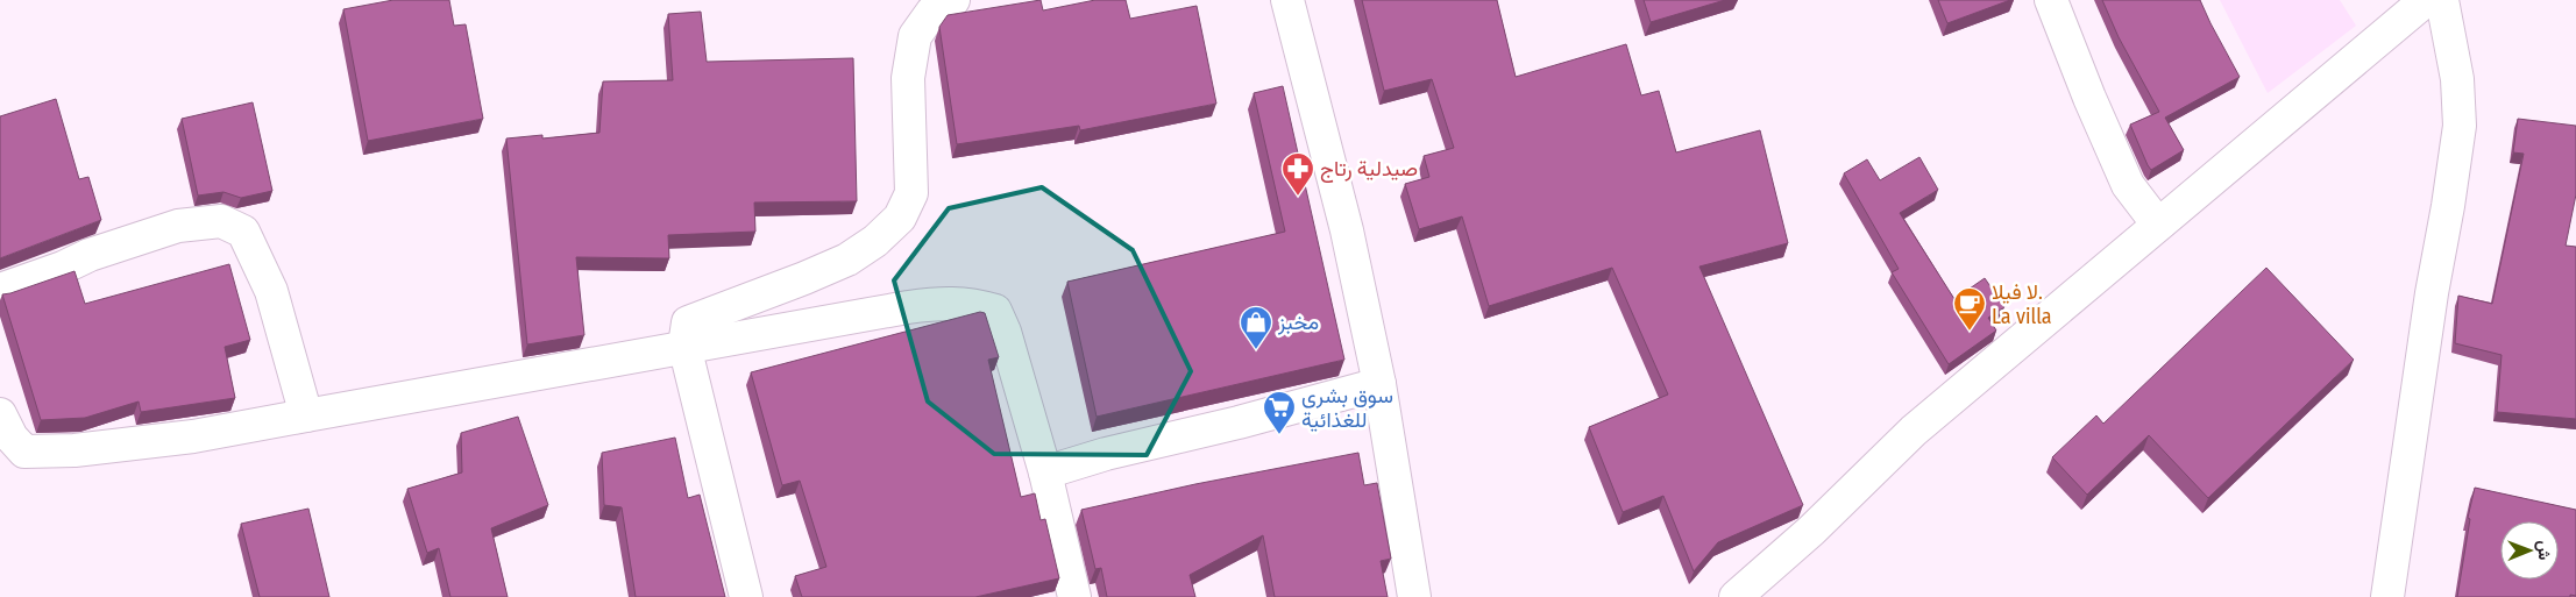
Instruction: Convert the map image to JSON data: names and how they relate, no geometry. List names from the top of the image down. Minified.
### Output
{"places":{"pharmacy":["صيدلية رتاج"],"cafe":["لا فيلا. La villa"],"shop":["مخبز"],"supermarket":["سوق بشرى للغذائية"]},"north":"right"}
